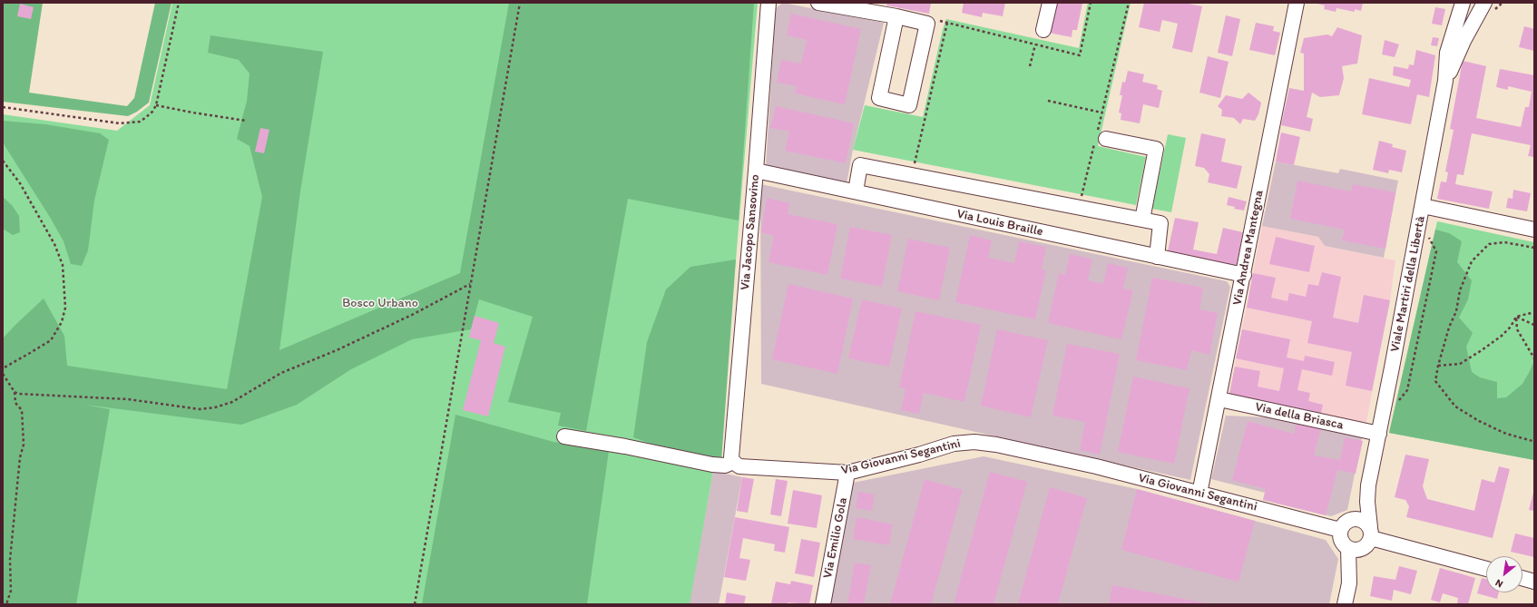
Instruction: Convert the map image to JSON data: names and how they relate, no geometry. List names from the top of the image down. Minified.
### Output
{"streets":{"street":["Via Louis Braille","Via Jacopo Sansovino","Via Andrea Mantegna","Viale Martiri della Libertà","Via della Briasca","Via Giovanni Segantini","Via Emilio Gola"]},"crossings":[["Via Louis Braille","Via Jacopo Sansovino"],["Via Louis Braille","Via Andrea Mantegna"],["Via Jacopo Sansovino","Via Giovanni Segantini"],["Via Andrea Mantegna","Via della Briasca"],["Via Andrea Mantegna","Via Giovanni Segantini"],["Viale Martiri della Libertà","Via della Briasca"],["Viale Martiri della Libertà","Via Giovanni Segantini"],["Via Giovanni Segantini","Via Emilio Gola"]],"parks":["Bosco Urbano"],"north":"bottom left"}
